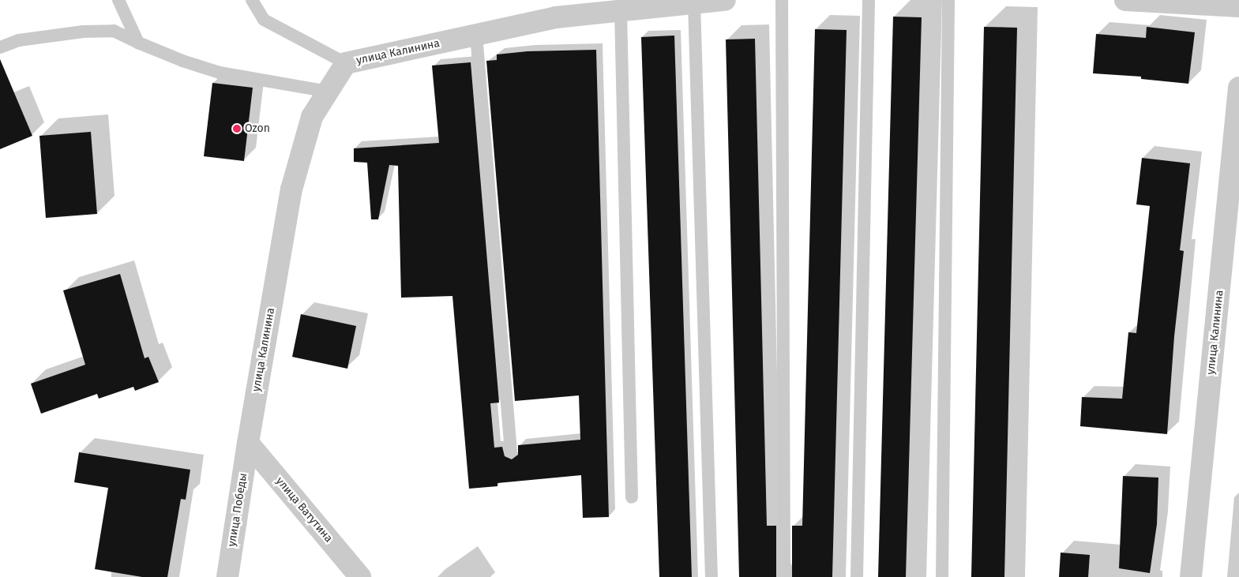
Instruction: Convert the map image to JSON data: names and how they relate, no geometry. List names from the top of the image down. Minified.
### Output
{"streets":{"street":["улица Калинина","улица Победы","улица Ватутина"]},"crossings":[["улица Калинина","улица Победы"],["улица Калинина","улица Ватутина"],["улица Победы","улица Ватутина"]],"places":["Ozon"]}
